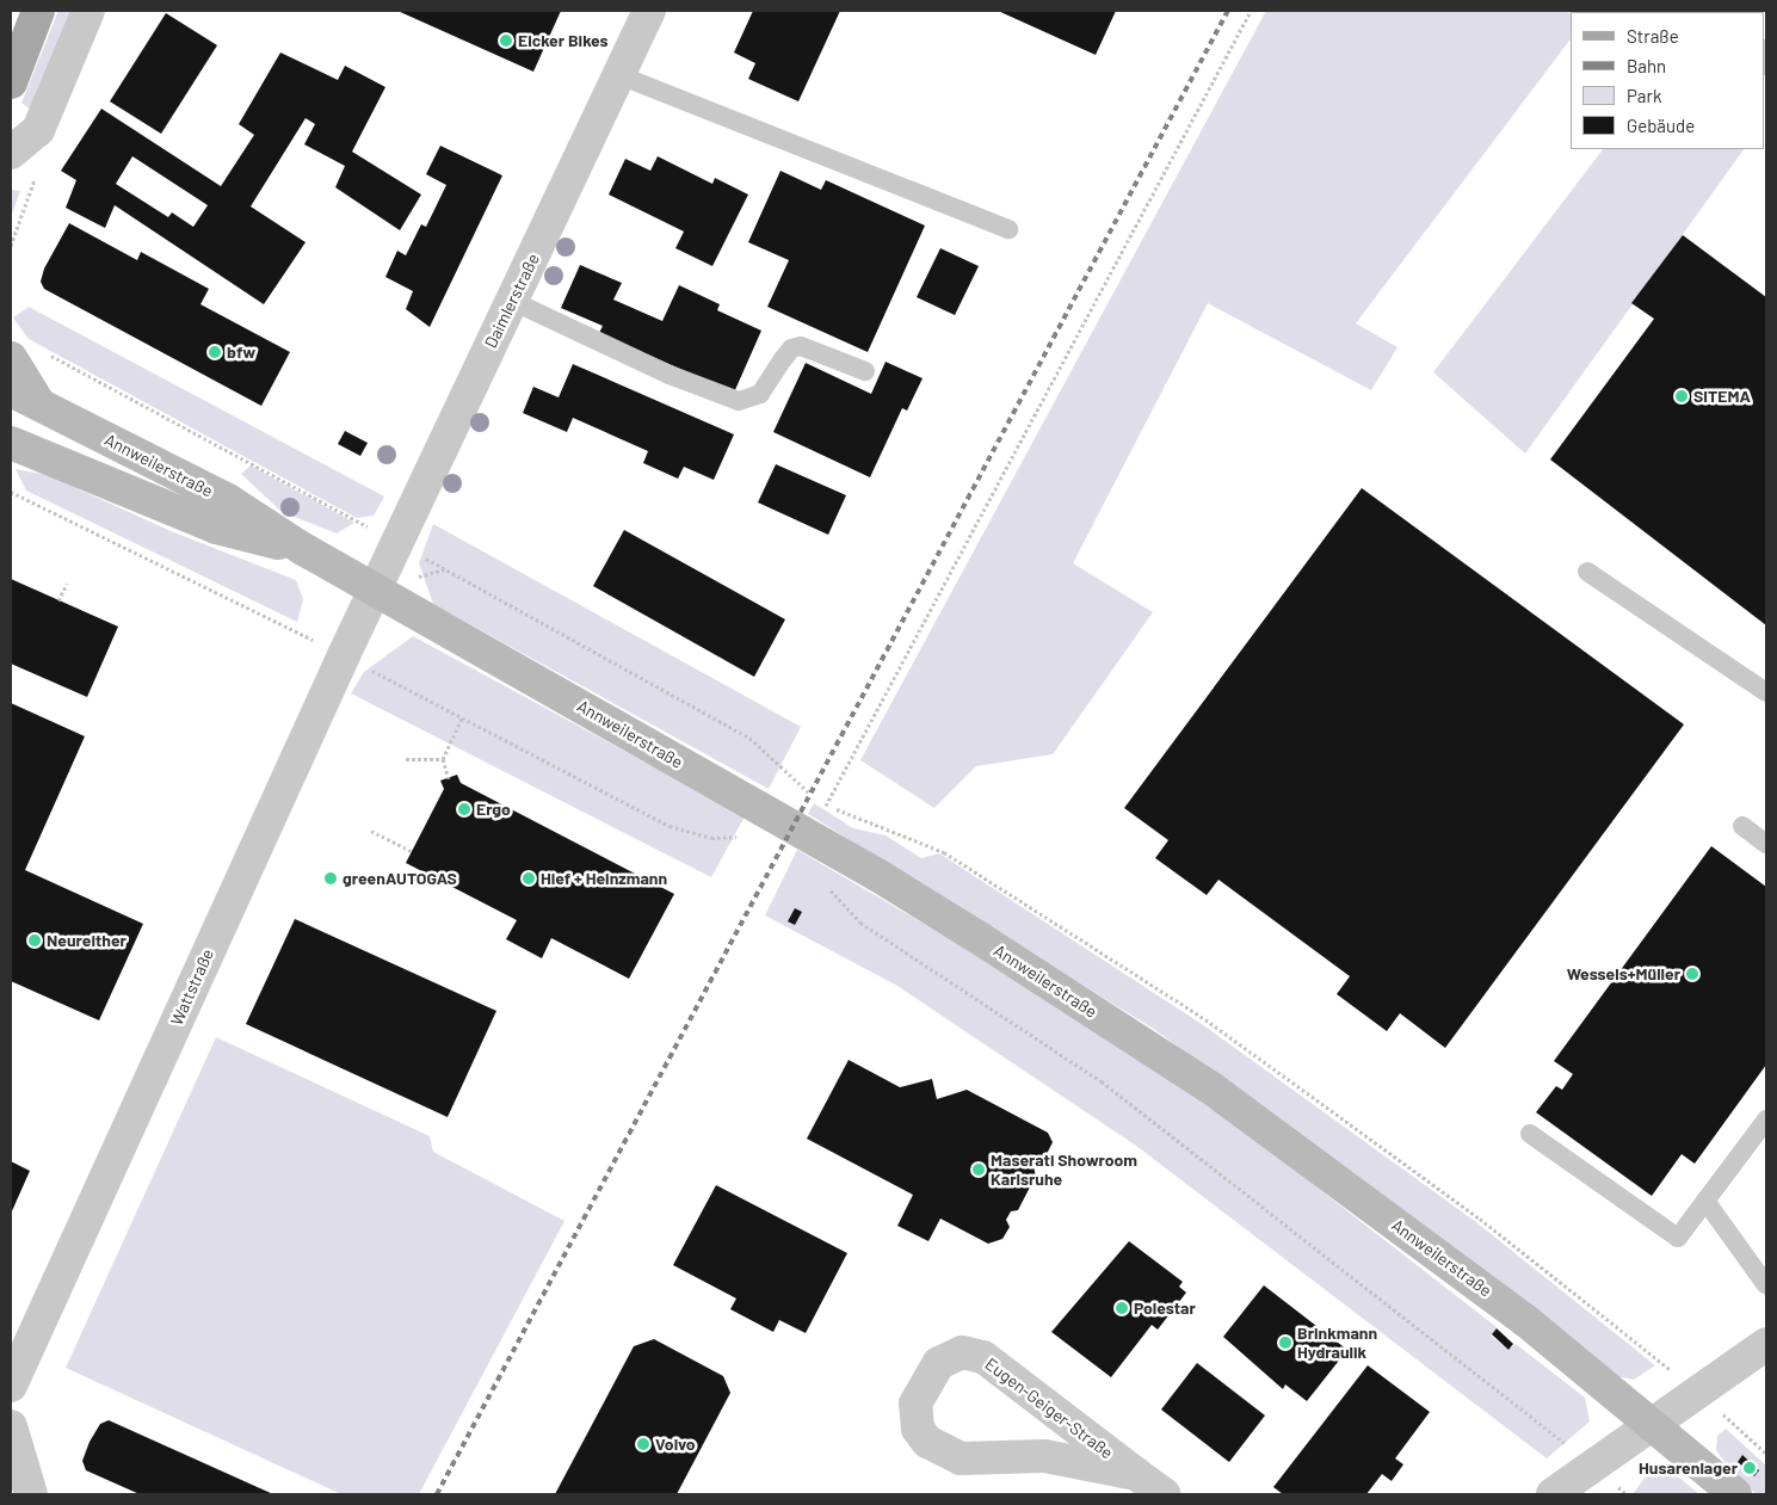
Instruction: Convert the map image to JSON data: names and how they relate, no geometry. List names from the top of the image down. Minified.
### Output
{"streets":{"street":["Daimlerstraße","Annweilerstraße","Wattstraße","Eugen-Geiger-Straße"]},"crossings":[["Daimlerstraße","Annweilerstraße"],["Daimlerstraße","Wattstraße"],["Annweilerstraße","Wattstraße"]],"places":["Eicker Bikes","bfw","SITEMA","Ergo","greenAUTOGAS","Hief + Heinzmann","Neureither","Wessels+Müller","Maserati Showroom Karlsruhe","Polestar","Brinkmann Hydraulik","Volvo","Husarenlager"],"legend":["Straße","Bahn","Park","Gebäude"]}
